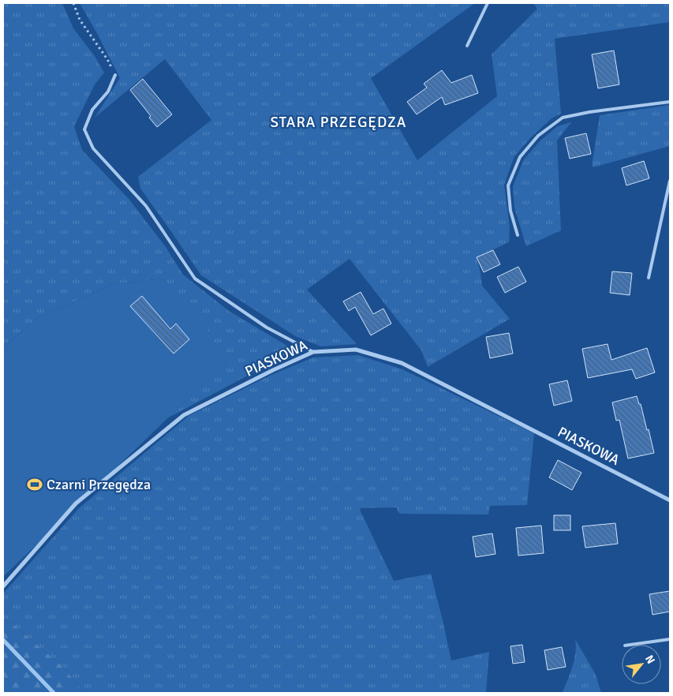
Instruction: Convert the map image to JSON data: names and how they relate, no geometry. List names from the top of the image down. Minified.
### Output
{"streets":{"street":["PIASKOWA"]},"districts":["STARA PRZEGĘDZA"],"places":{"sports":["Czarni Przegędza"]},"north":"top right"}
